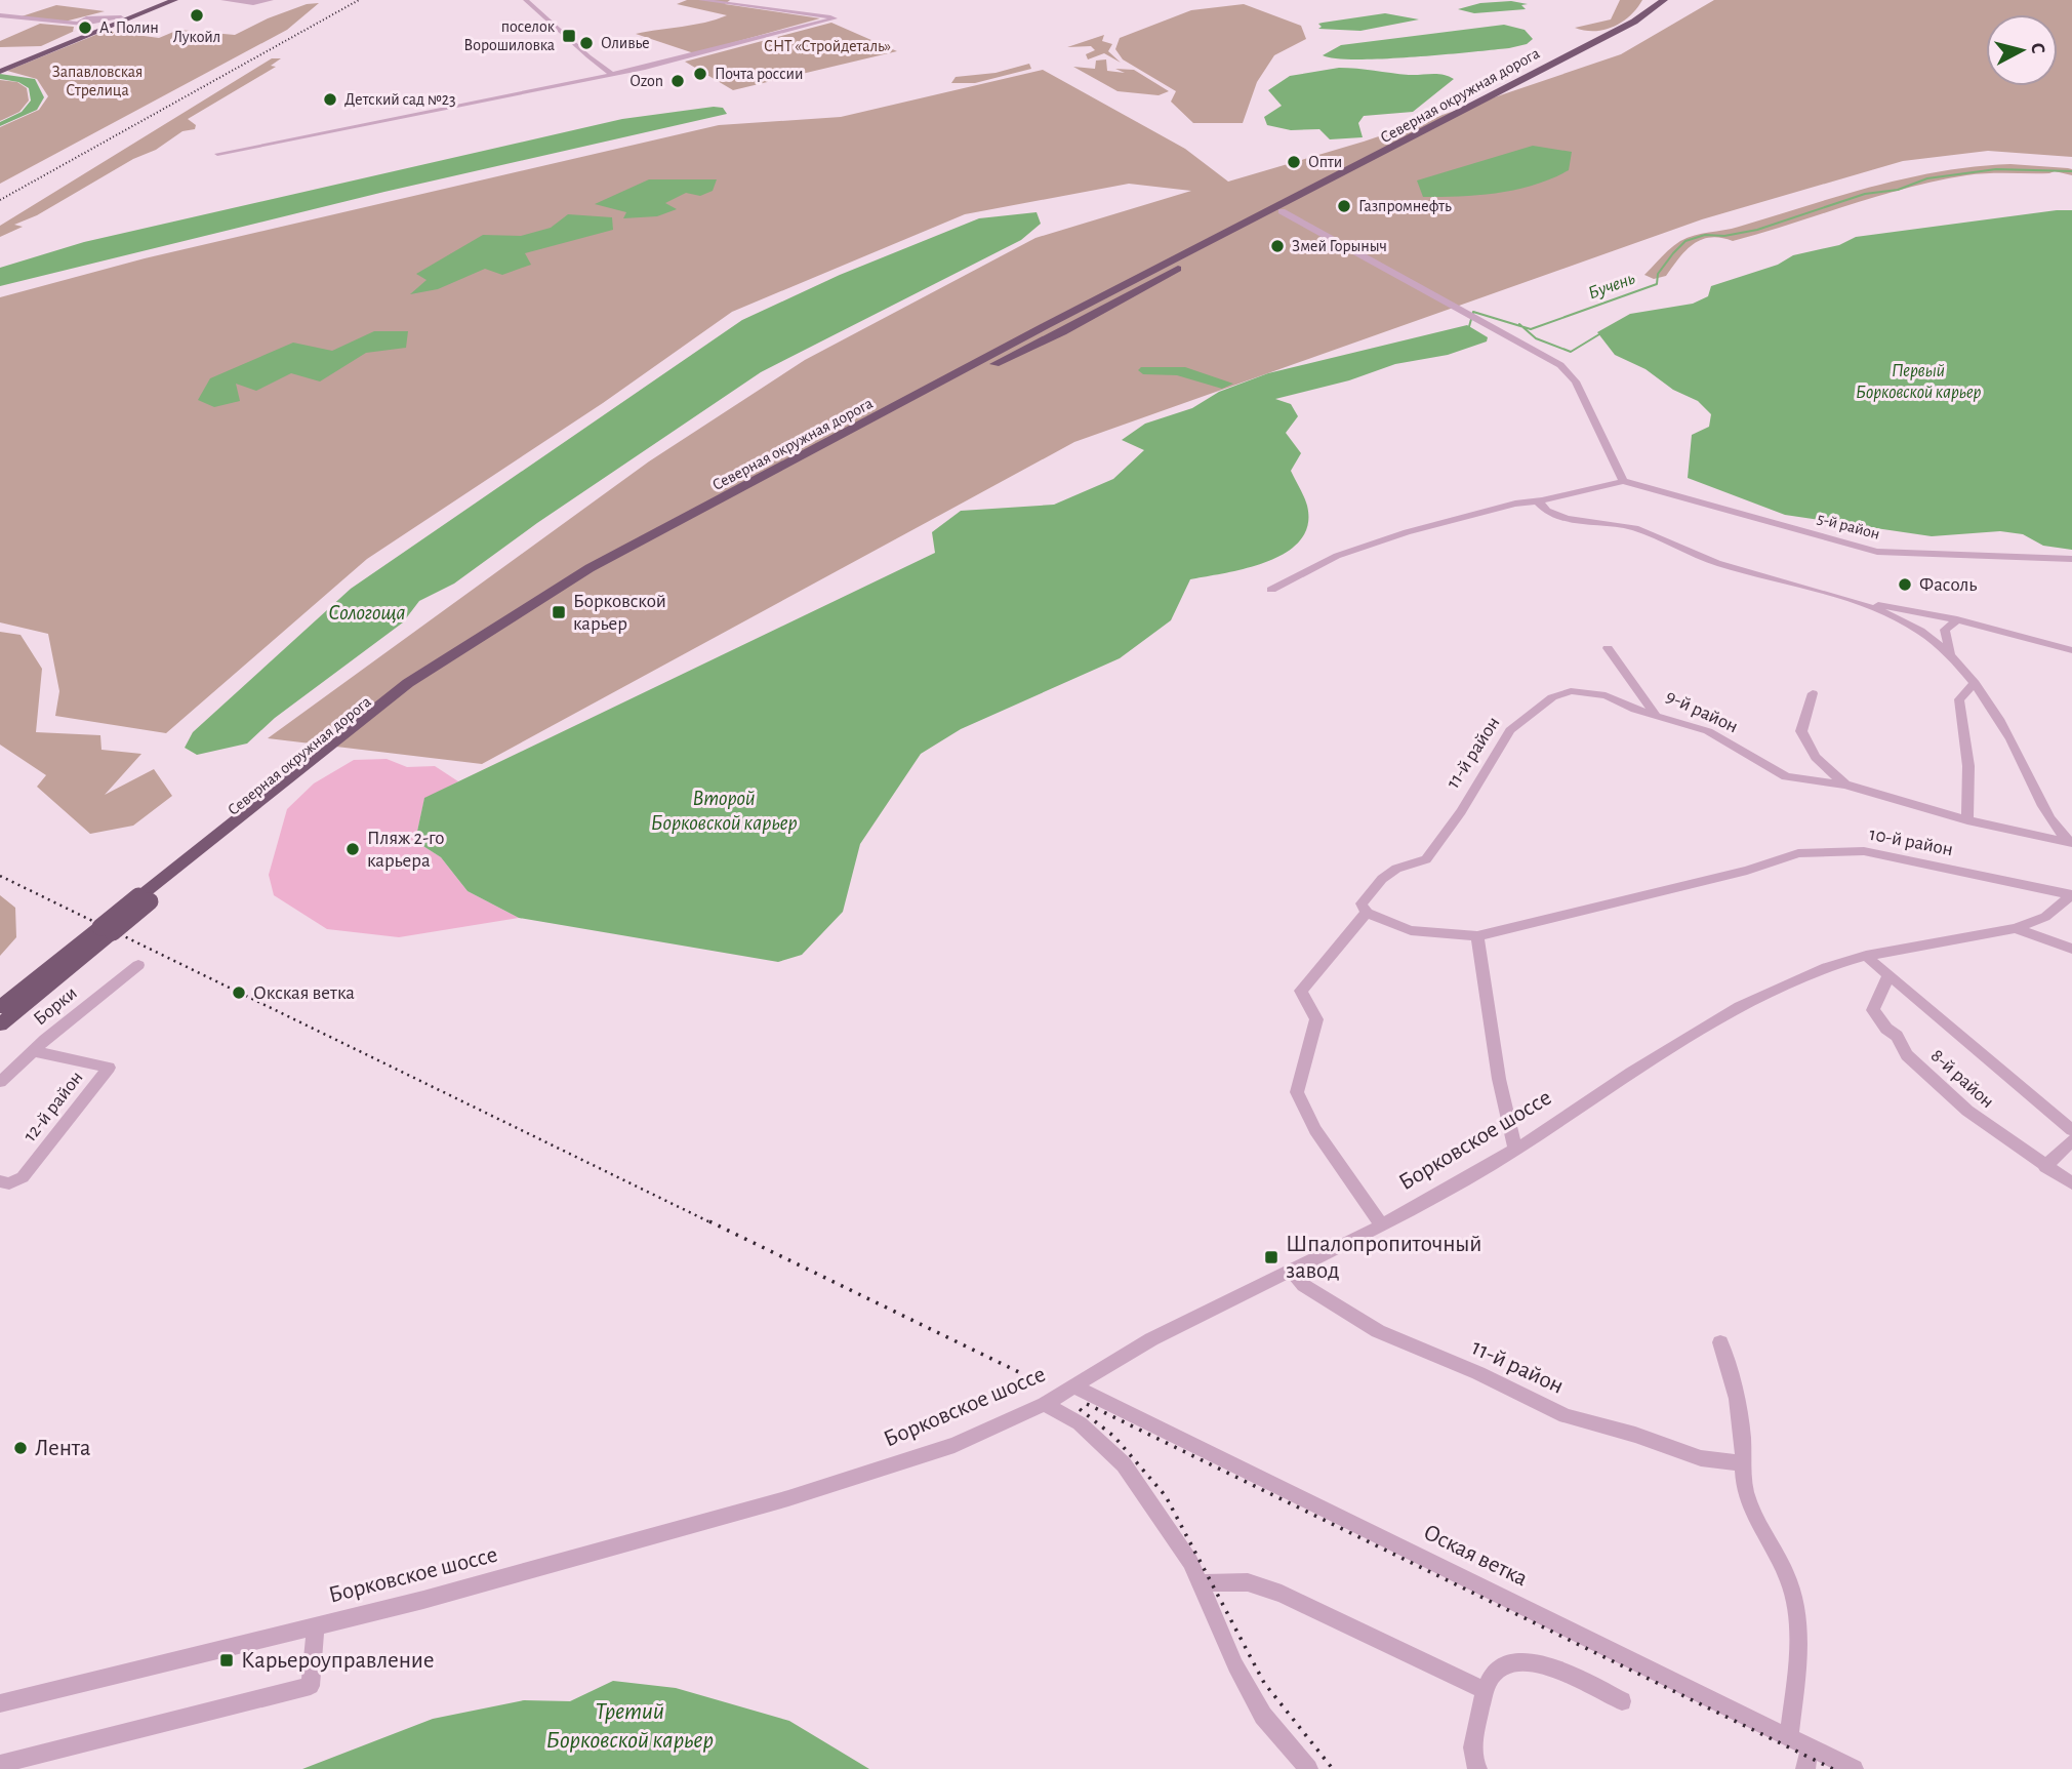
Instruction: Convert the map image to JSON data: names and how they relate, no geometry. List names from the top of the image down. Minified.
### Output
{"streets":{"main road":["Северная окружная дорога"],"street":["5-й район","9-й район","11-й район","10-й район","Борки","8-й район","12-й район","Борковское шоссе","Оская ветка"]},"crossings":[["9-й район","11-й район"],["11-й район","Борковское шоссе"],["10-й район","Борковское шоссе"],["Борки","12-й район"],["8-й район","Борковское шоссе"],["Борковское шоссе","Оская ветка"]],"water":["Бучень","Первый Борковской карьер","Сологоща","Второй Борковской карьер","Третий Борковской карьер"],"parks":["СНТ «Стройдеталь»","Запавловская Стрелица"],"places":{"other":["Лукойл","А. Полин","Оливье","Почта россии","Ozon","Детский сад №23","Опти","Газпромнефть","Змей Горыныч","Фасоль","Пляж 2-го карьера","Окская ветка","Лента"],"transit":["поселок Ворошиловка","Борковской карьер","Шпалопропиточный завод","Карьероуправление"]},"north":"right"}
